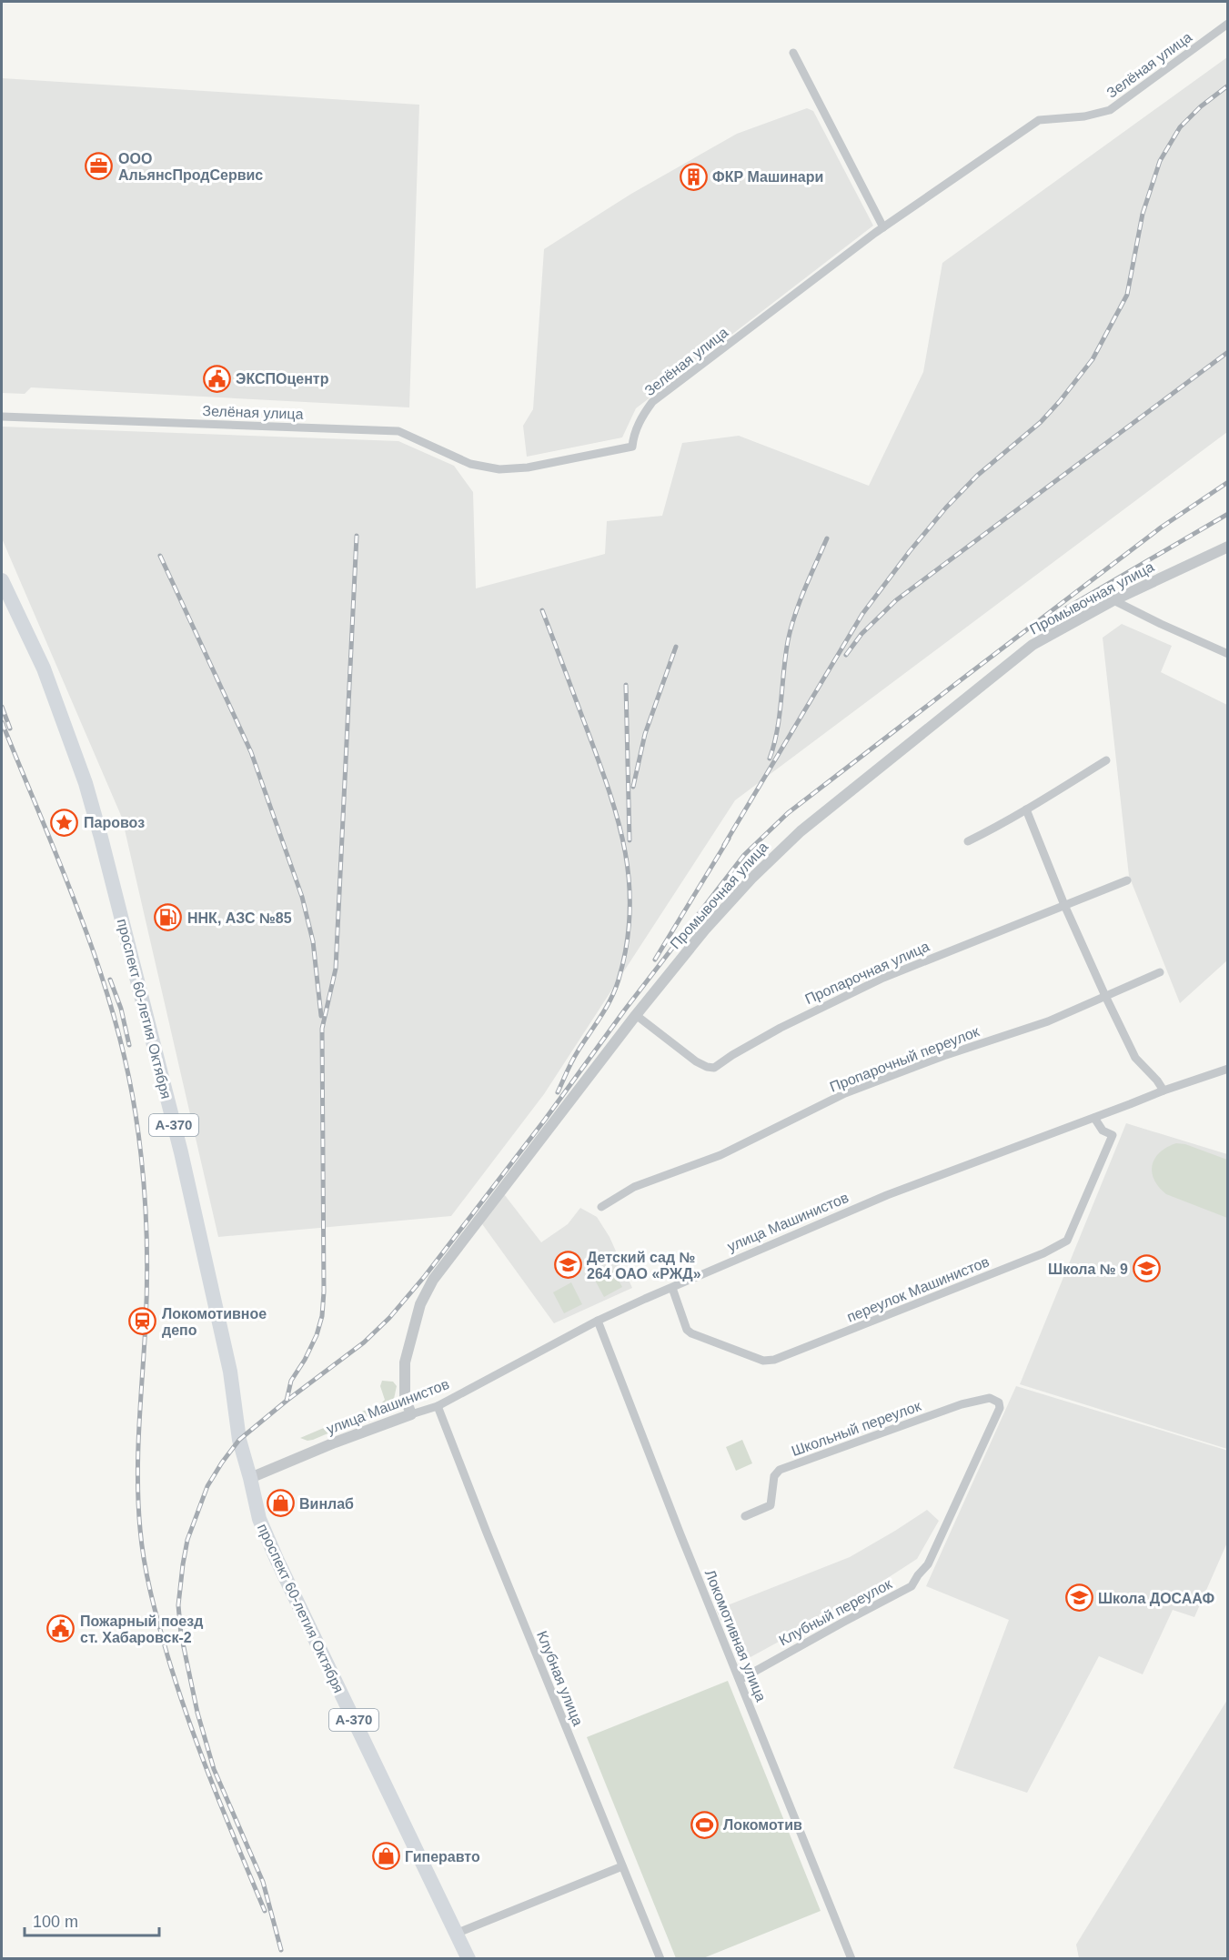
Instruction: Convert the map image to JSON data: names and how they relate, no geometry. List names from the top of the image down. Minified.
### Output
{"streets":{"highway":["проспект 60-летия Октября","А-370"],"street":["Зелёная улица","Промывочная улица","Пропарочная улица","Пропарочный переулок","улица Машинистов","переулок Машинистов","Школьный переулок","Клубный переулок","Локомотивная улица","Клубная улица"]},"crossings":[["Промывочная улица","Пропарочная улица"],["Промывочная улица","улица Машинистов"],["проспект 60-летия Октября","улица Машинистов"],["улица Машинистов","переулок Машинистов"],["улица Машинистов","Локомотивная улица"],["улица Машинистов","Клубная улица"],["Школьный переулок","Клубный переулок"],["Клубный переулок","Локомотивная улица"]],"places":{"office":["ООО АльянсПродСервис"],"building":["ФКР Машинари"],"public building":["ЭКСПОцентр","Пожарный поезд ст. Хабаровск-2"],"place":["Паровоз"],"fuel station":["ННК, АЗС №85"],"school or university":["Детский сад № 264 ОАО «РЖД»","Школа № 9","Школа ДОСААФ"],"station":["Локомотивное депо"],"shop":["Винлаб","Гиперавто"],"sports":["Локомотив"]},"scale_bar":"100 m"}
